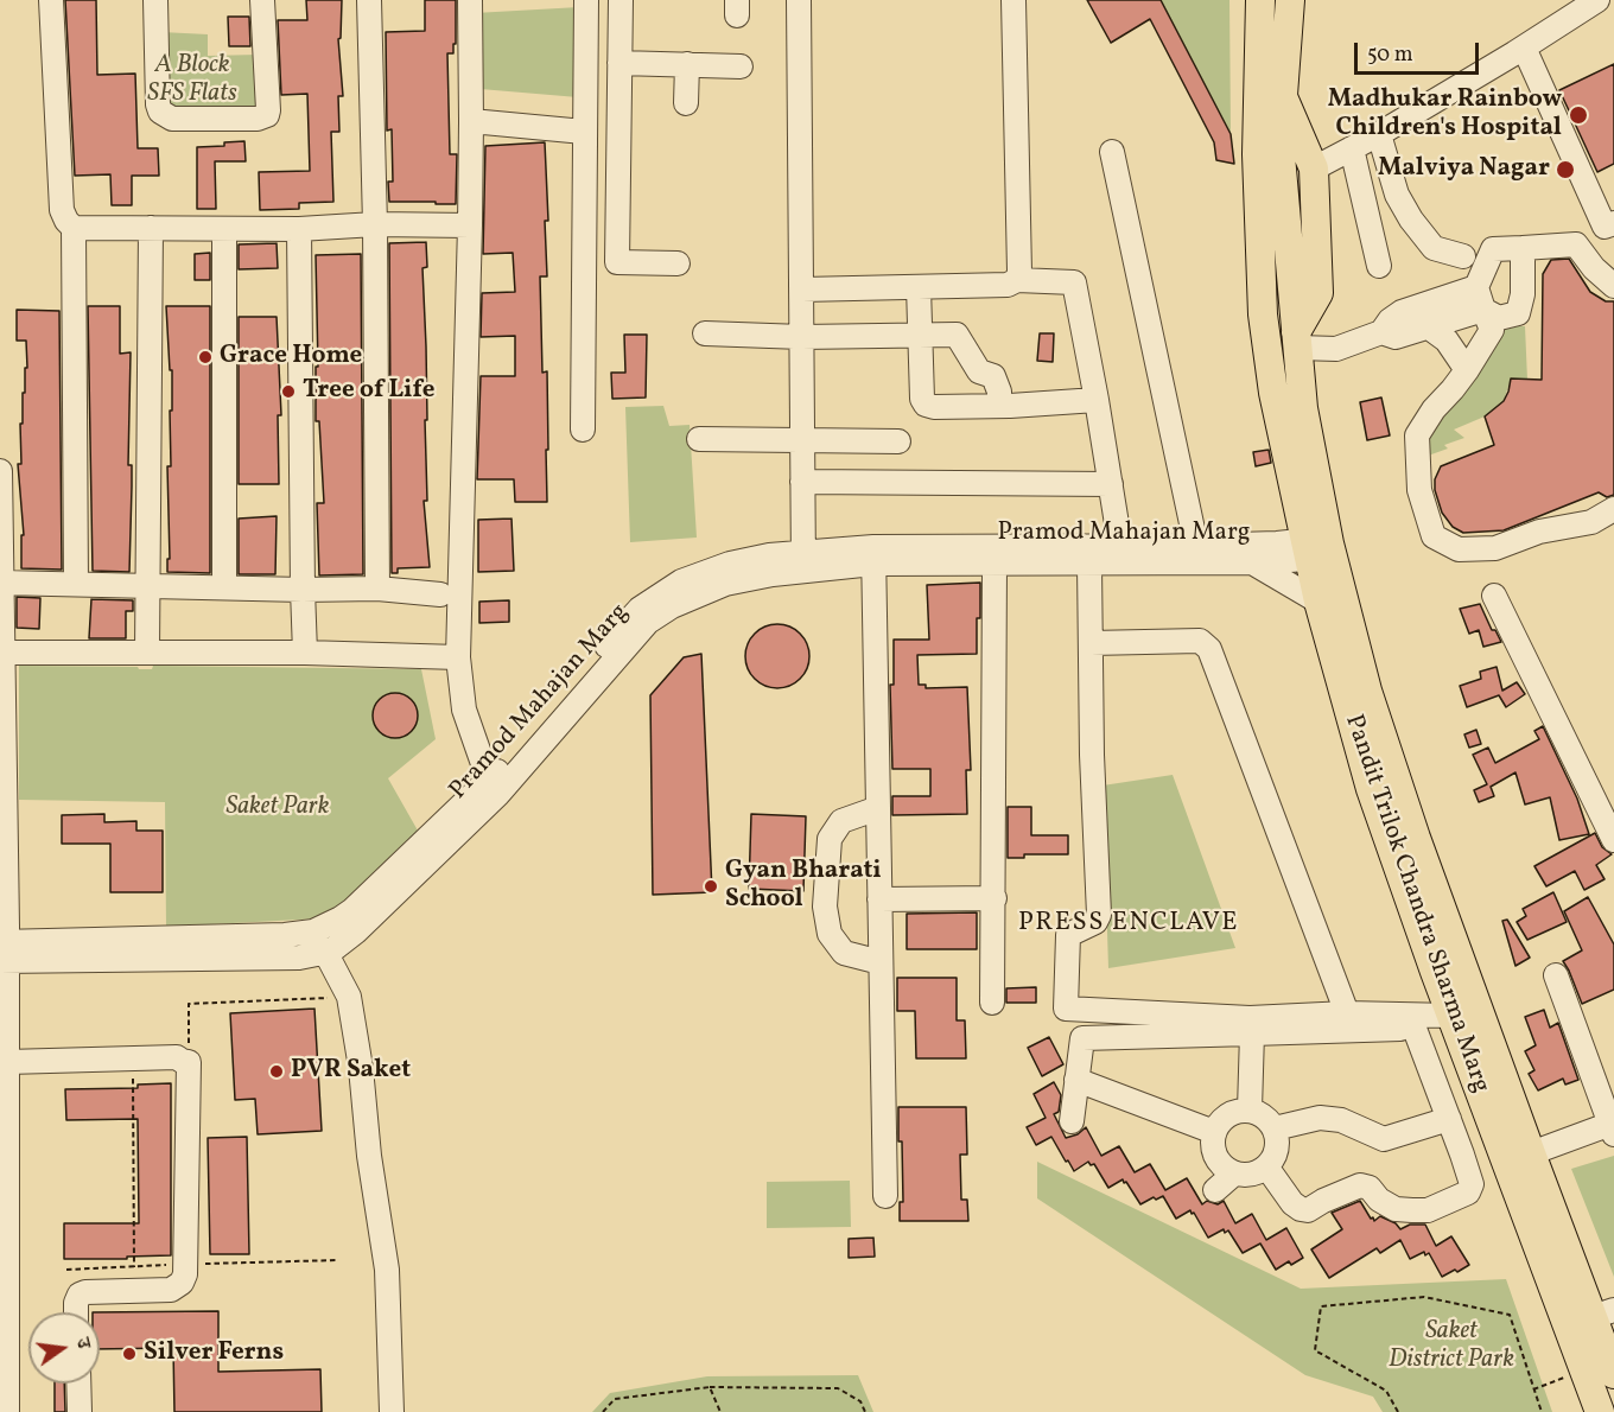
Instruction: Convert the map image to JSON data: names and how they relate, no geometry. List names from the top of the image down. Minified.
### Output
{"streets":{"main road":["Pandit Trilok Chandra Sharma Marg"],"street":["Pramod Mahajan Marg"]},"crossings":[["Pramod Mahajan Marg","Pandit Trilok Chandra Sharma Marg"]],"districts":["PRESS ENCLAVE"],"parks":["A Block SFS Flats","Saket Park","Saket District Park"],"places":["Madhukar Rainbow Children's Hospital","Malviya Nagar","Grace Home","Tree of Life","Gyan Bharati School","PVR Saket","Silver Ferns"],"scale_bar":"50 m","north":"right"}
